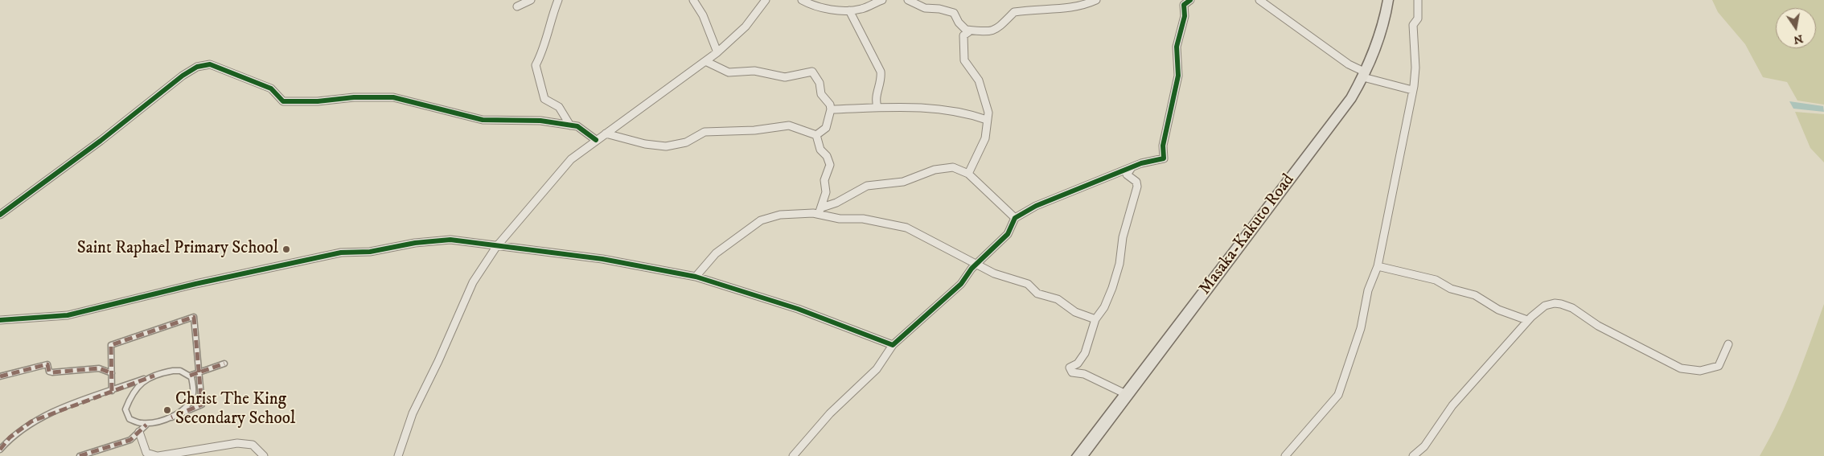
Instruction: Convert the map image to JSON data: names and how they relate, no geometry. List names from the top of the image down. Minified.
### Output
{"streets":{"highway":["Masaka-Kakuto Road"]},"places":["Saint Raphael Primary School","Christ The King Secondary School"],"north":"bottom"}
